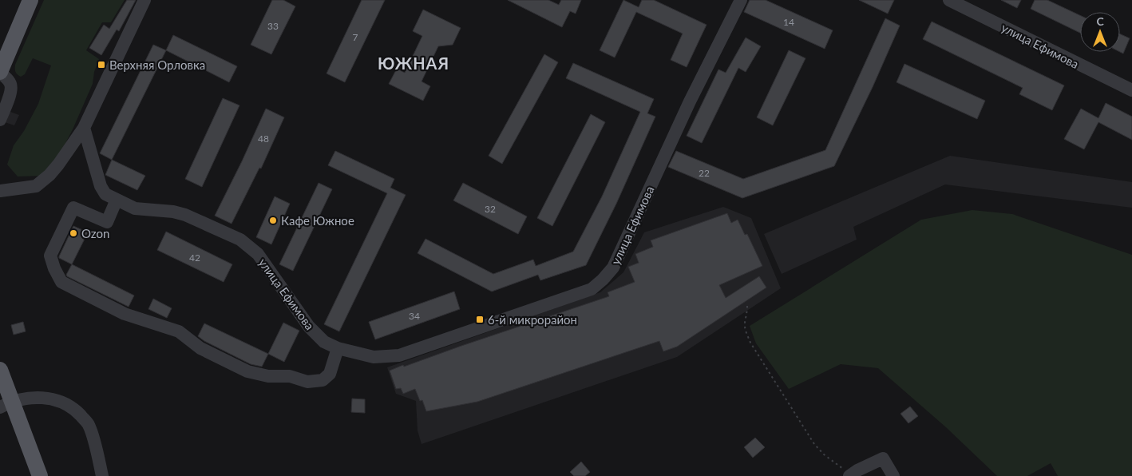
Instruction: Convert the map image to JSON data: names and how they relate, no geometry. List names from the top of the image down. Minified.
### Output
{"streets":{"street":["улица Ефимова"]},"districts":["ЮЖНАЯ"],"places":{"transit":["Верхняя Орловка","6-й микрорайон"],"other":["Кафе Южное","Ozon"]},"house_numbers":["14","33","7","48","22","32","42","34"],"north":"top"}
